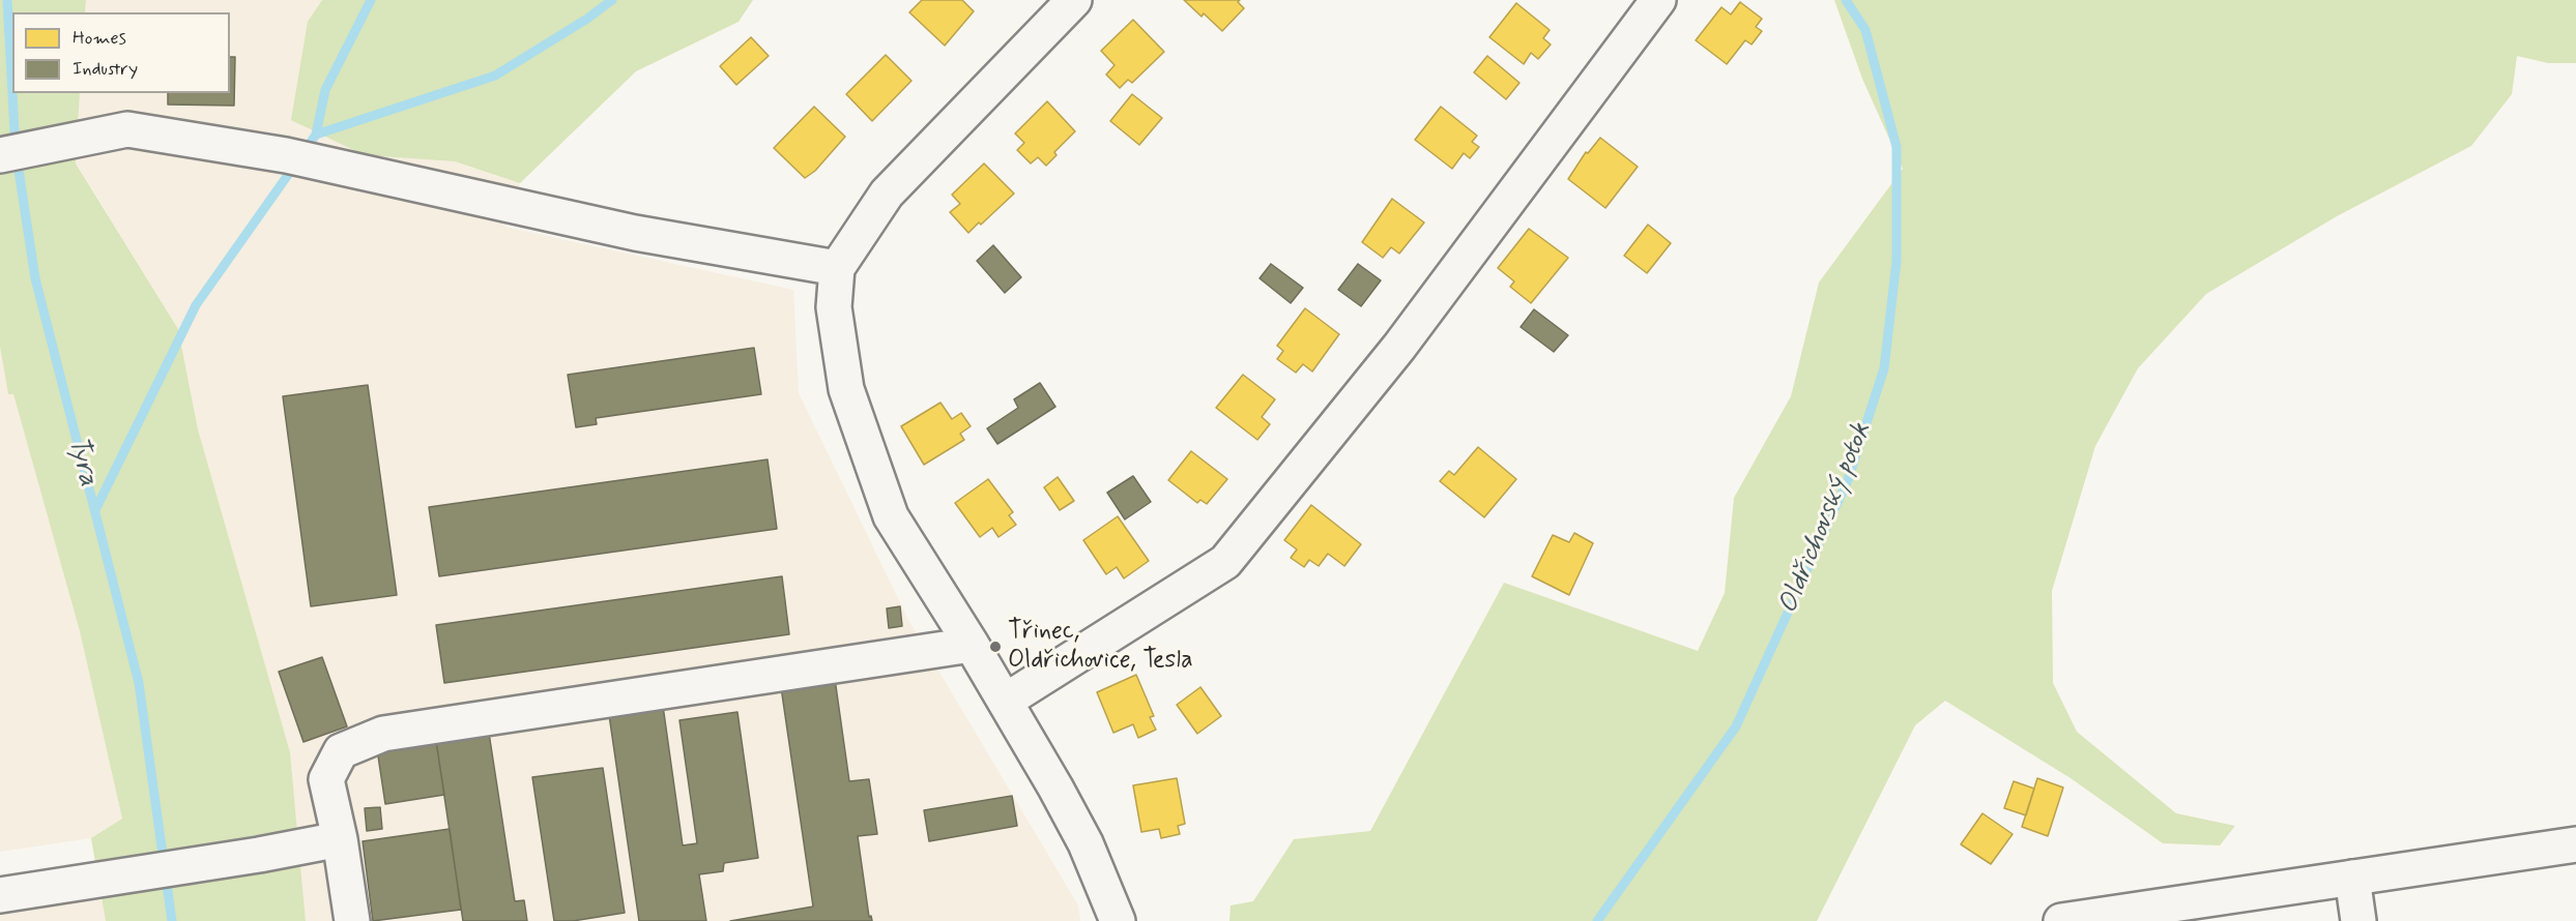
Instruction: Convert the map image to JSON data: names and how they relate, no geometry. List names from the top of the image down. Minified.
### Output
{"water":["Tyra","Oldřichovský potok"],"places":["Třinec, Oldřichovice, Tesla"],"legend":["Homes","Industry"]}
